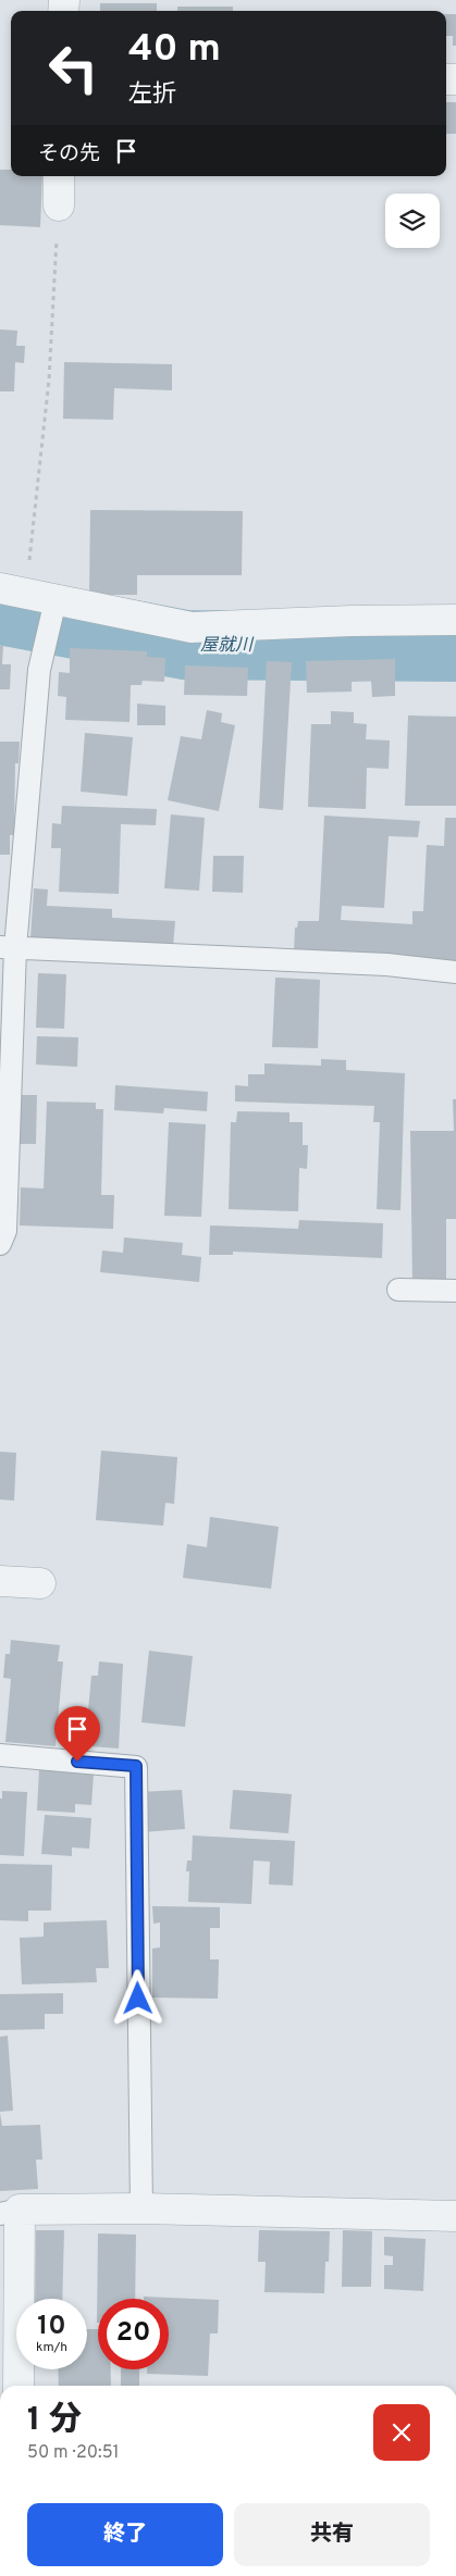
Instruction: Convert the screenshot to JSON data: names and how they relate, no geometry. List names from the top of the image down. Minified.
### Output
{"water":["屋就川"],"page":{"turn":["40 m","左折"],"then":"その先","speed":"10 km/h","limit":"20","heading":["1 分","50 m · 20:51"],"buttons":["終了","共有"]}}
